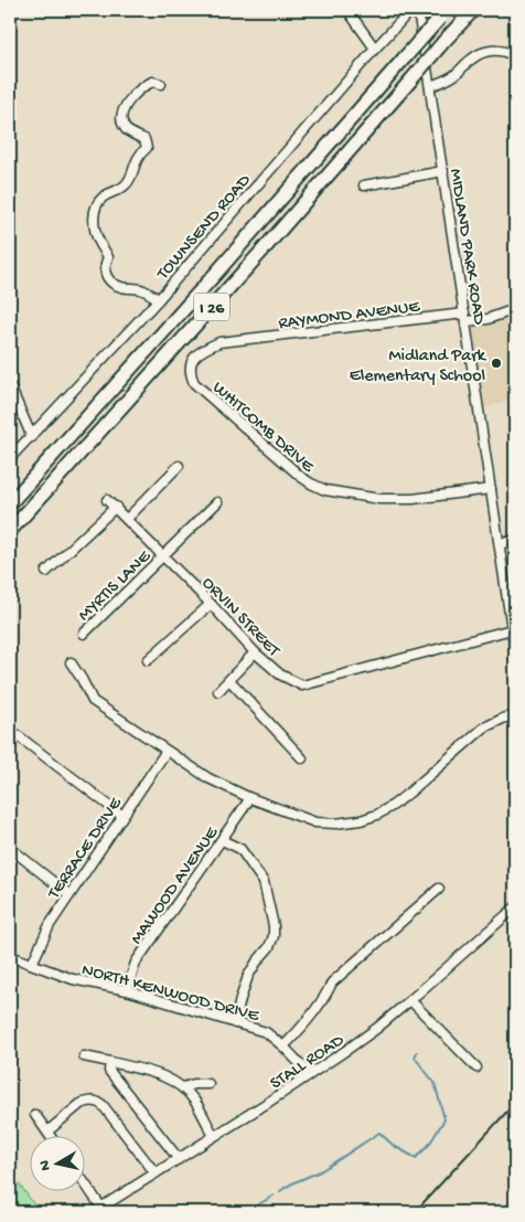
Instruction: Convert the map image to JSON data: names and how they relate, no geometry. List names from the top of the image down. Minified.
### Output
{"streets":{"highway":["I 26"],"street":["TOWNSEND ROAD","MIDLAND PARK ROAD","RAYMOND AVENUE","WHITCOMB DRIVE","MYRTIS LANE","ORVIN STREET","TERRACE DRIVE","MAWOOD AVENUE","NORTH KENWOOD DRIVE","STALL ROAD"]},"crossings":[["TOWNSEND ROAD","MIDLAND PARK ROAD"],["MIDLAND PARK ROAD","RAYMOND AVENUE"],["MIDLAND PARK ROAD","WHITCOMB DRIVE"],["MIDLAND PARK ROAD","ORVIN STREET"],["RAYMOND AVENUE","WHITCOMB DRIVE"],["MYRTIS LANE","ORVIN STREET"],["TERRACE DRIVE","NORTH KENWOOD DRIVE"],["MAWOOD AVENUE","NORTH KENWOOD DRIVE"],["NORTH KENWOOD DRIVE","STALL ROAD"]],"places":["Midland Park Elementary School"],"north":"left"}
